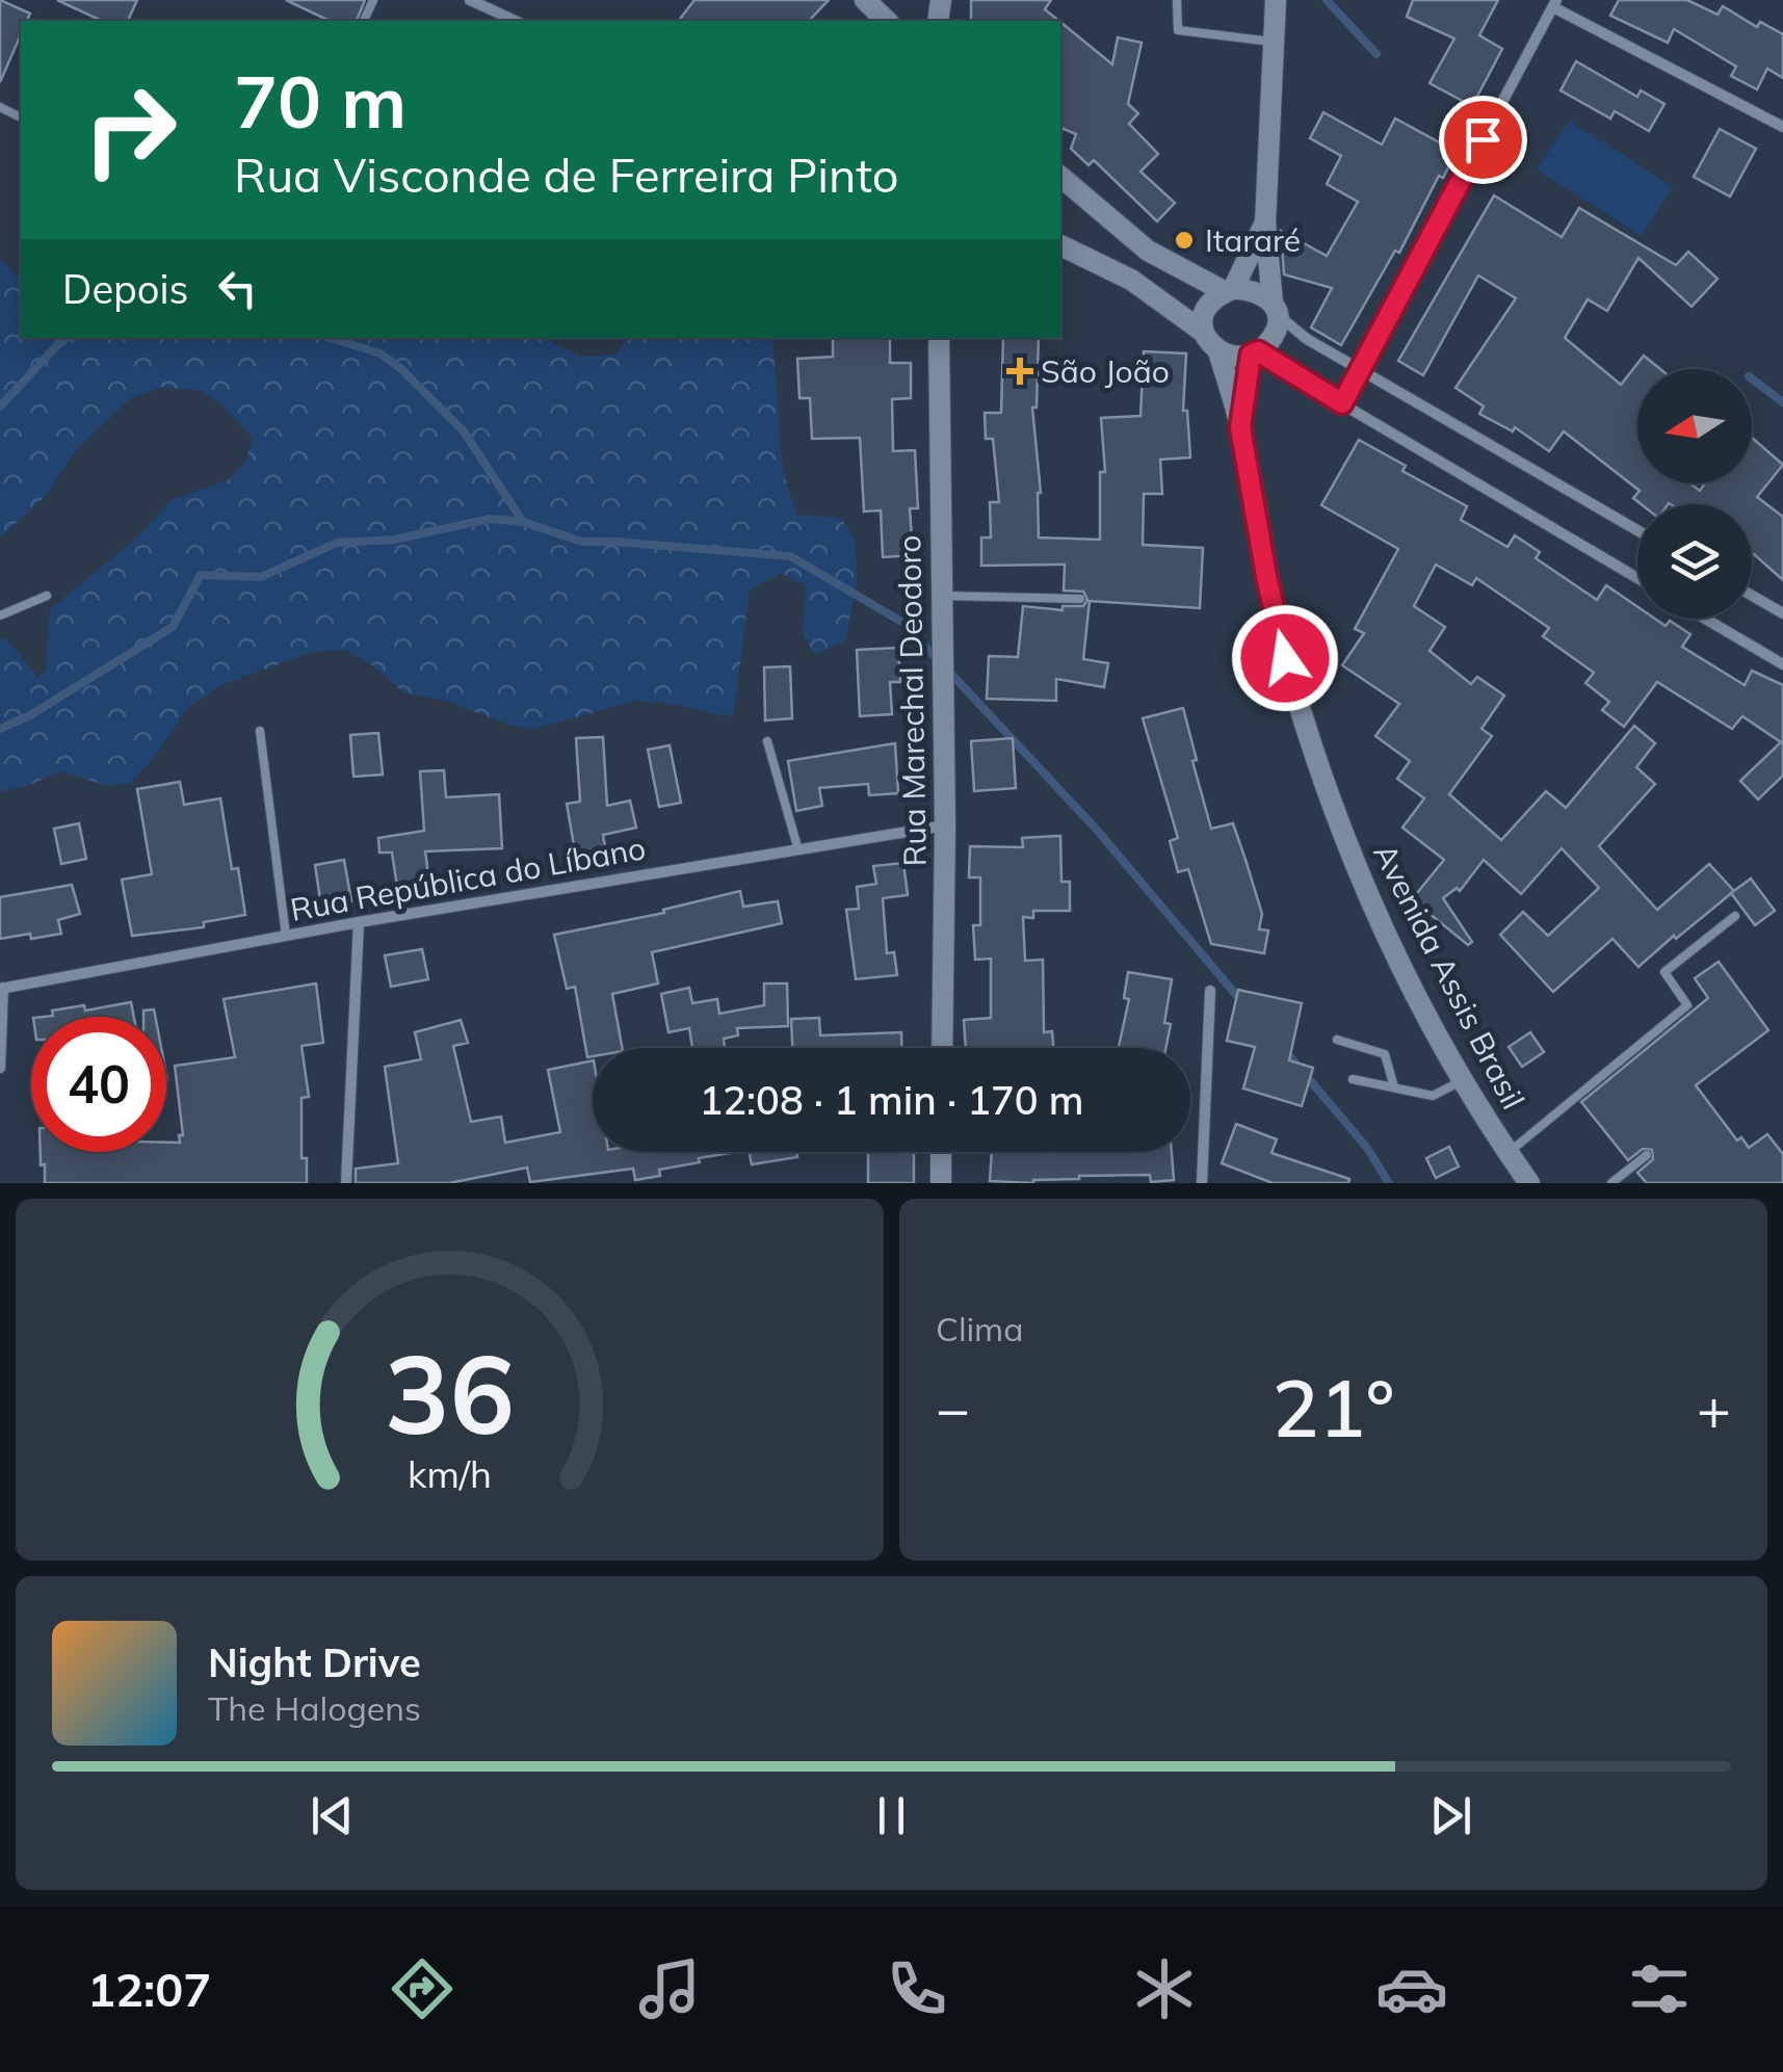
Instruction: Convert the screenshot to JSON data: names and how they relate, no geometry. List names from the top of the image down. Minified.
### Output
{"streets":{"street":["Rua Marechal Deodoro","Rua República do Líbano","Avenida Assis Brasil"]},"crossings":[["Rua Marechal Deodoro","Rua República do Líbano"]],"places":{"other":["Itararé"],"health":["São João"]},"north":"left","page":{"turn":["70 m","Rua Visconde de Ferreira Pinto"],"then":"Depois","limit":"40","trip":"12:08 · 1 min · 170 m","tile":"Clima","heat":["−","21°","+"],"song":["Night Drive","The Halogens"],"tabs":"12:07","gauge":["36","km/h"]}}
